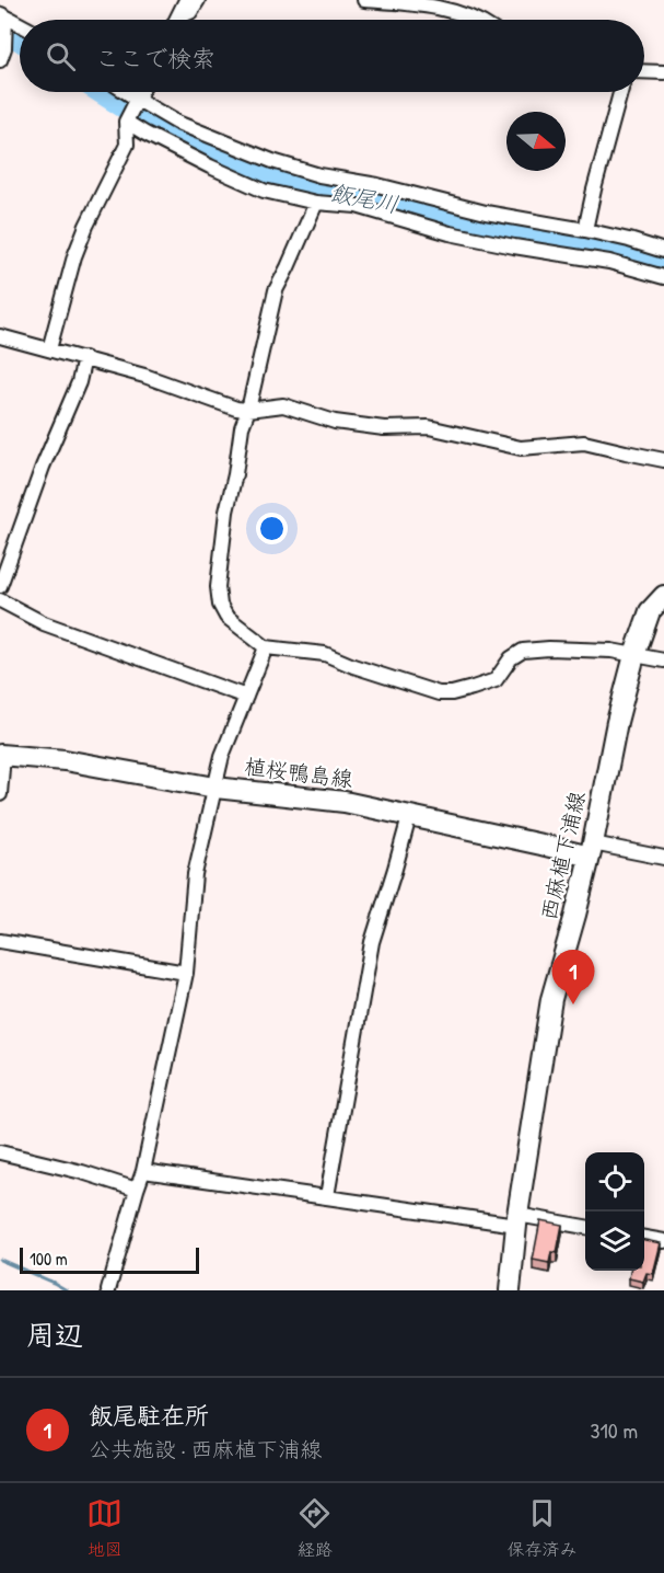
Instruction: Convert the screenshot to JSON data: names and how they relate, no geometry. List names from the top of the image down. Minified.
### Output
{"streets":{"main road":["植桜鴨島線","西麻植下浦線"]},"crossings":[["植桜鴨島線","西麻植下浦線"]],"water":["飯尾川"],"scale_bar":"100 m","north":"right","page":{"search":"ここで検索","pins":"1","scale":"100 m","heading":"周辺","list":[{"mark":"1","name":"飯尾駐在所","note":"公共施設 · 西麻植下浦線","value":"310 m"}],"nav":["地図","経路","保存済み"]}}
